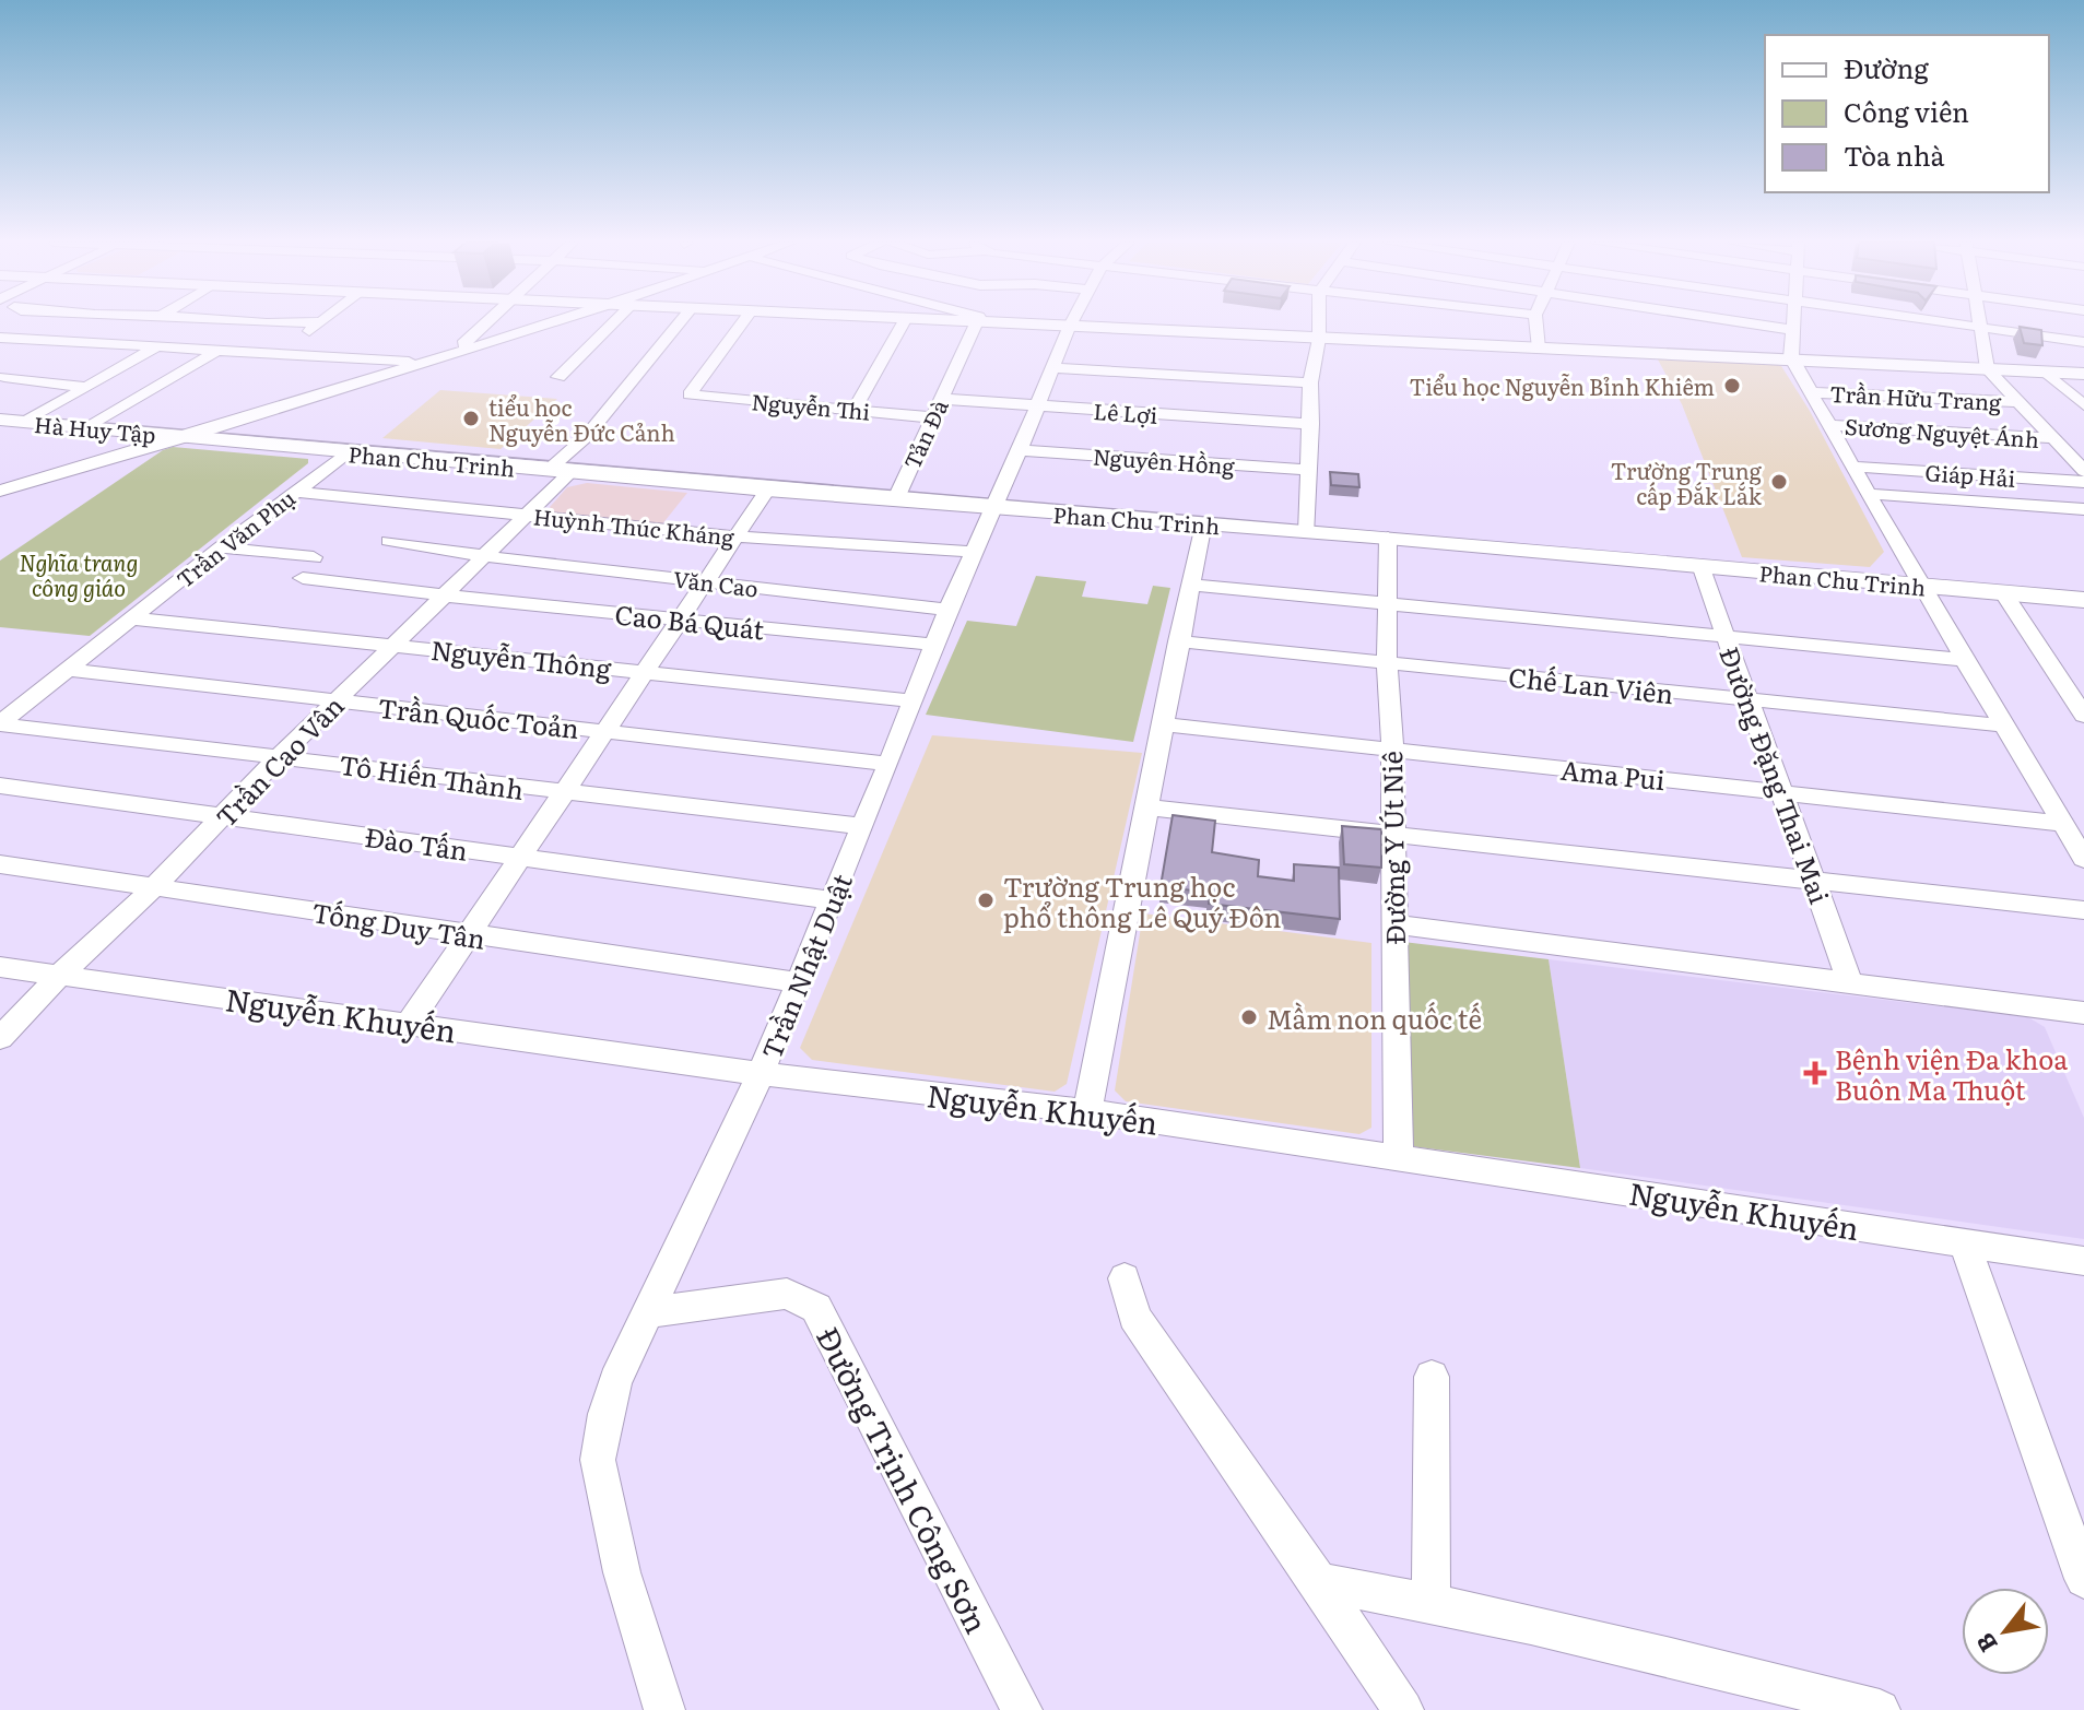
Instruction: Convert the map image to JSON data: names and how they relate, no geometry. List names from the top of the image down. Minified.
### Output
{"streets":{"main road":["Hà Huy Tập","Phan Chu Trinh"],"street":["Trần Hữu Trang","Nguyễn Thi","Lê Lợi","Sương Nguyệt Ánh","Tản Đà","Nguyên Hồng","Giáp Hải","Huỳnh Thúc Kháng","Trần Văn Phụ","Văn Cao","Cao Bá Quát","Nguyễn Thông","Chế Lan Viên","Trần Quốc Toản","Trần Cao Vân","Ama Pui","Đường Đặng Thai Mai","Tô Hiến Thành","Đào Tấn","Đường Y Út Niê","Tống Duy Tân","Trần Nhật Duật","Nguyễn Khuyến","Đường Trịnh Công Sơn"]},"crossings":[["Nguyễn Thi","Tản Đà"],["Lê Lợi","Tản Đà"],["Lê Lợi","Trần Nhật Duật"],["Hà Huy Tập","Phan Chu Trinh"],["Tản Đà","Phan Chu Trinh"],["Phan Chu Trinh","Trần Văn Phụ"],["Phan Chu Trinh","Trần Cao Vân"],["Phan Chu Trinh","Đường Đặng Thai Mai"],["Phan Chu Trinh","Đường Y Út Niê"],["Phan Chu Trinh","Trần Nhật Duật"],["Nguyên Hồng","Trần Nhật Duật"],["Huỳnh Thúc Kháng","Trần Văn Phụ"],["Huỳnh Thúc Kháng","Trần Cao Vân"],["Huỳnh Thúc Kháng","Trần Nhật Duật"],["Trần Văn Phụ","Nguyễn Thông"],["Trần Văn Phụ","Trần Quốc Toản"],["Trần Văn Phụ","Tô Hiến Thành"],["Văn Cao","Trần Cao Vân"],["Văn Cao","Trần Nhật Duật"],["Cao Bá Quát","Trần Cao Vân"],["Cao Bá Quát","Trần Nhật Duật"],["Nguyễn Thông","Trần Cao Vân"],["Nguyễn Thông","Trần Nhật Duật"],["Chế Lan Viên","Đường Đặng Thai Mai"],["Chế Lan Viên","Đường Y Út Niê"],["Trần Quốc Toản","Trần Cao Vân"],["Trần Quốc Toản","Trần Nhật Duật"],["Trần Cao Vân","Tô Hiến Thành"],["Trần Cao Vân","Đào Tấn"],["Trần Cao Vân","Tống Duy Tân"],["Trần Cao Vân","Nguyễn Khuyến"],["Ama Pui","Đường Đặng Thai Mai"],["Ama Pui","Đường Y Út Niê"],["Tô Hiến Thành","Trần Nhật Duật"],["Đào Tấn","Trần Nhật Duật"],["Đường Y Út Niê","Nguyễn Khuyến"],["Tống Duy Tân","Trần Nhật Duật"],["Trần Nhật Duật","Nguyễn Khuyến"],["Trần Nhật Duật","Đường Trịnh Công Sơn"]],"parks":["Nghĩa trang công giáo"],"places":{"other":["Tiểu học Nguyễn Bỉnh Khiêm","tiểu học Nguyễn Đức Cảnh","Trường Trung cấp Đắk Lắk","Trường Trung học phổ thông Lê Quý Đôn","Mầm non quốc tế"],"health":["Bệnh viện Đa khoa Buôn Ma Thuột"]},"legend":["Đường","Công viên","Tòa nhà"],"north":"bottom left"}
